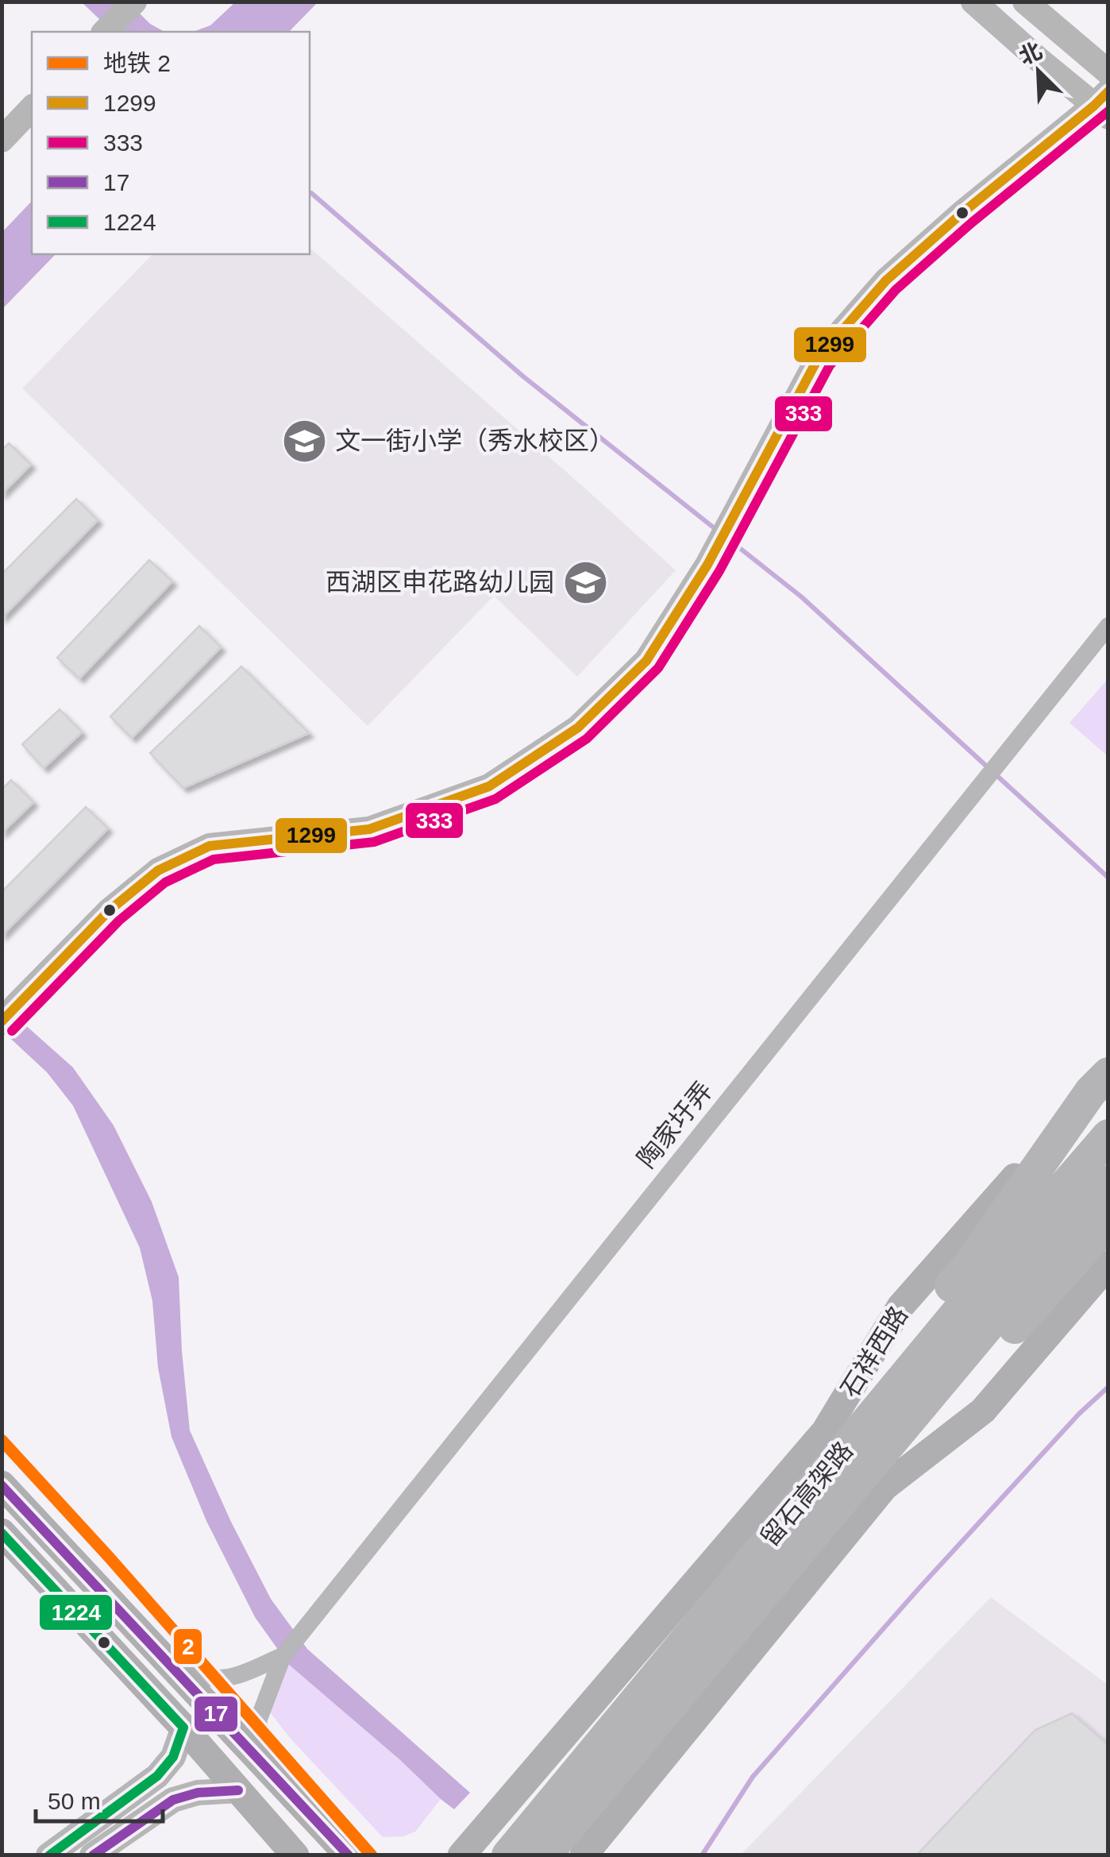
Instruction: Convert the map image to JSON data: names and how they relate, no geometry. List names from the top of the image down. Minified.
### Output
{"streets":{"highway":["留石高架路"],"main road":["石祥西路"],"street":["陶家圩弄"]},"places":{"school or university":["文一街小学（秀水校区）","西湖区申花路幼儿园"]},"lines":["transit line 1299","transit line 333","metro line 2","transit line 17","transit line 1224"],"legend":["地铁 2","1299","333","17","1224"],"scale_bar":"50 m","north":"top left"}
